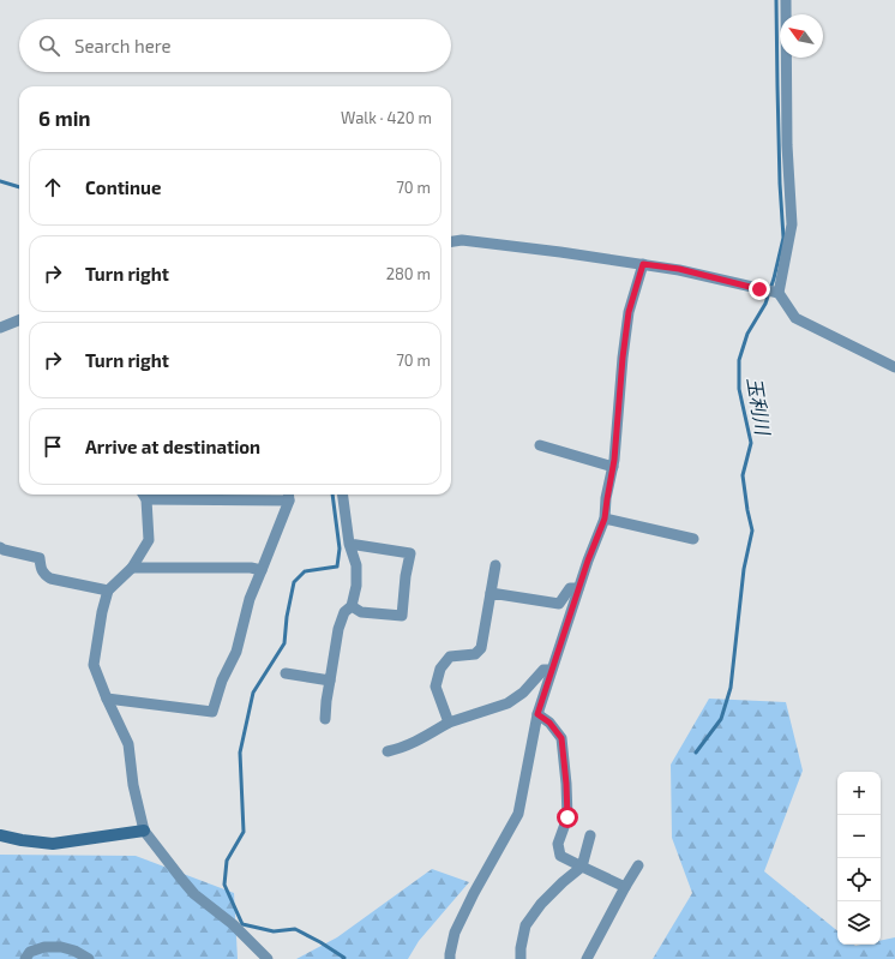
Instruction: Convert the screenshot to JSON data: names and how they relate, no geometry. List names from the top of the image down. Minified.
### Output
{"water":["玉利川"],"north":"top left","page":{"search":"Search here","heading":["6 min","Walk · 420 m"],"list":[["Continue","70 m"],["Turn right","280 m"],["Turn right","70 m"],"Arrive at destination"],"map_buttons":["+","−"]}}
